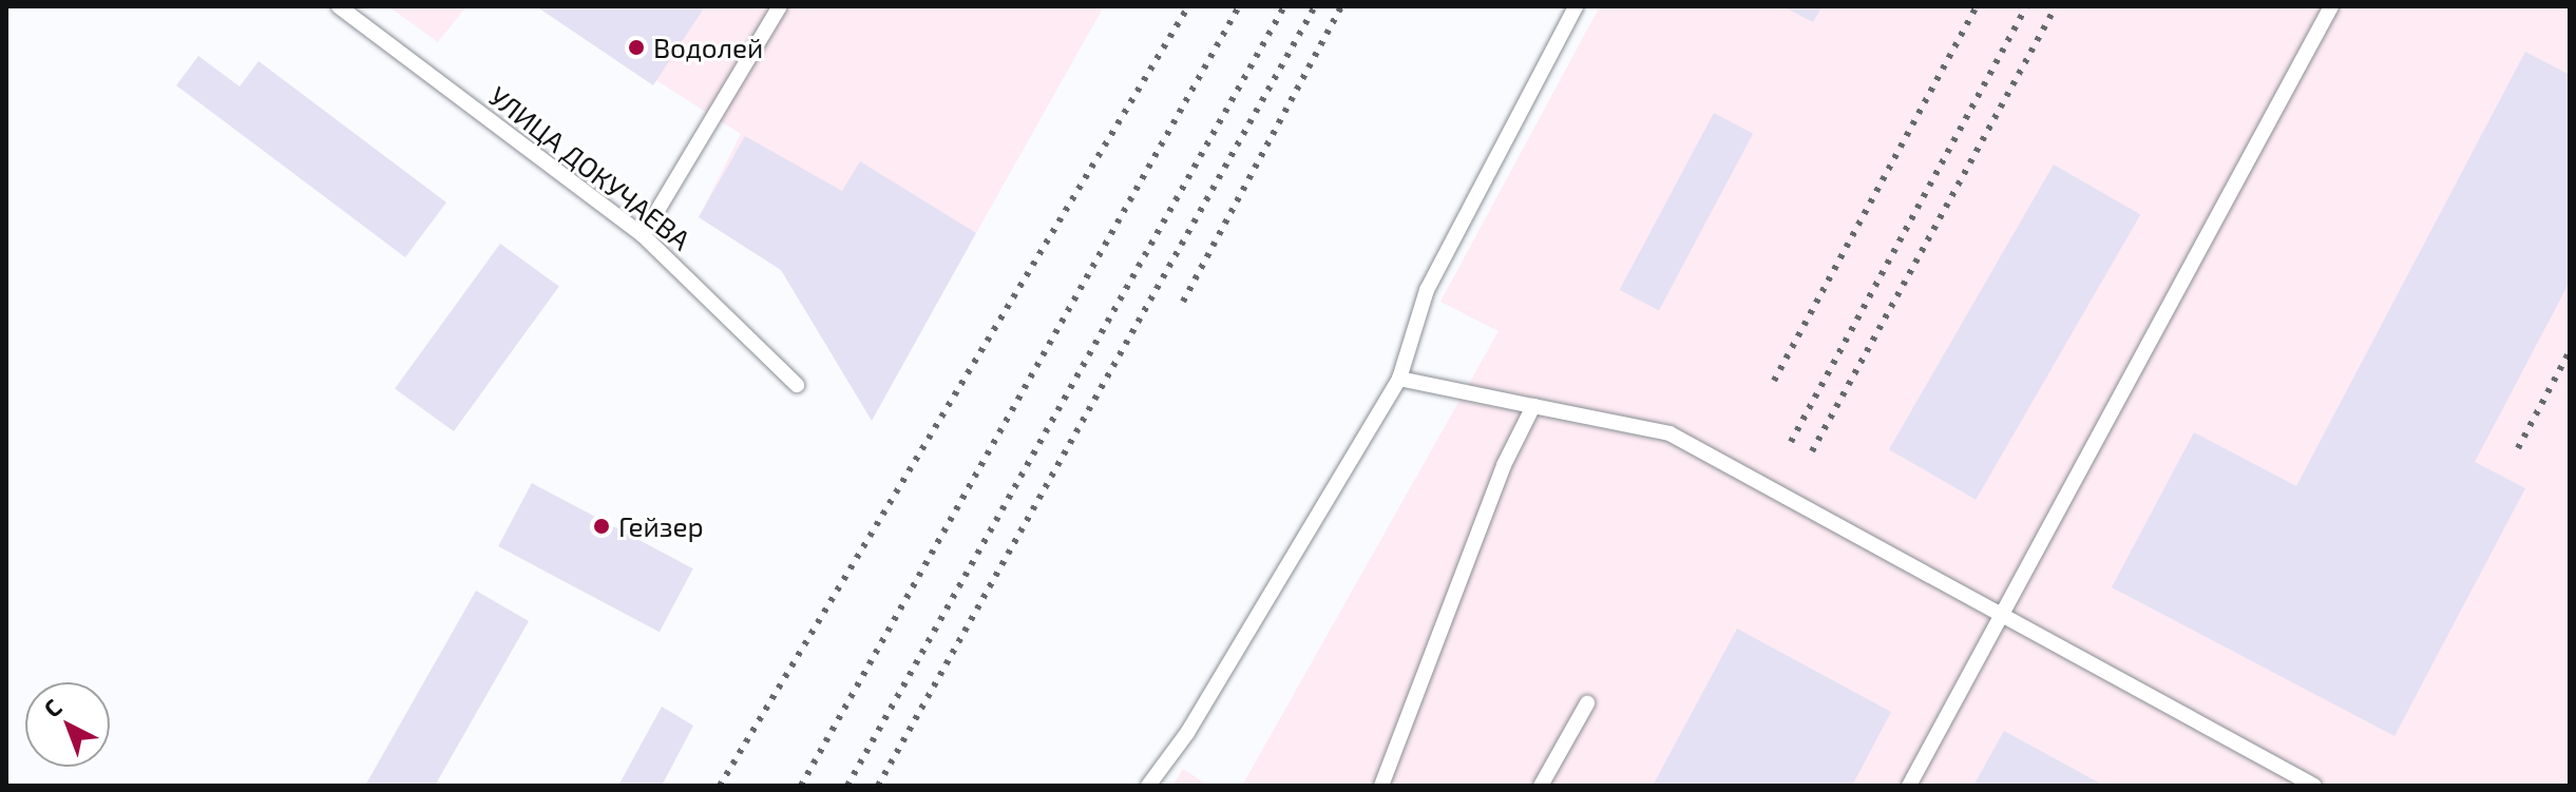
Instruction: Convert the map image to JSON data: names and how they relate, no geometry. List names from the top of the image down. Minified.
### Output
{"streets":{"lane":["УЛИЦА ДОКУЧАЕВА"]},"places":["Водолей","Гейзер"],"north":"top left"}
